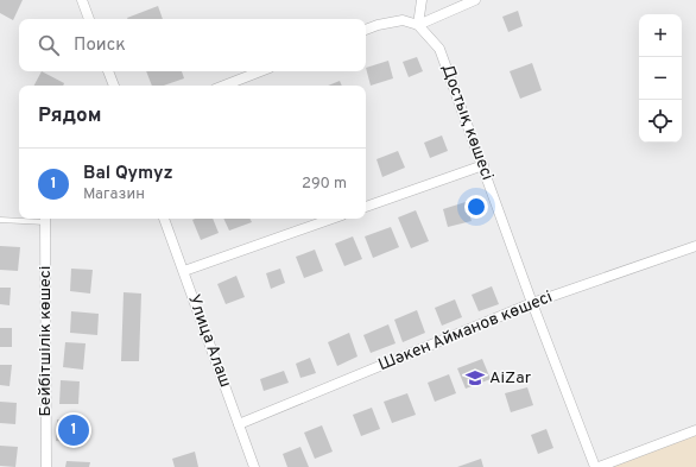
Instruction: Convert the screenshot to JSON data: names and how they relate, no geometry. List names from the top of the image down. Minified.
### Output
{"streets":{"street":["Достық көшесі","Шәкен Айманов көшесі","Бейбітшілік көшесі","Улица Алаш"]},"crossings":[["Достық көшесі","Шәкен Айманов көшесі"],["Шәкен Айманов көшесі","Улица Алаш"]],"places":{"school or university":["AiZar"]},"page":{"map_buttons":["+","−"],"search":"Поиск","heading":"Рядом","list":[{"mark":"1","name":"Bal Qymyz","note":"Магазин","value":"290 m"}],"pins":"1"}}
